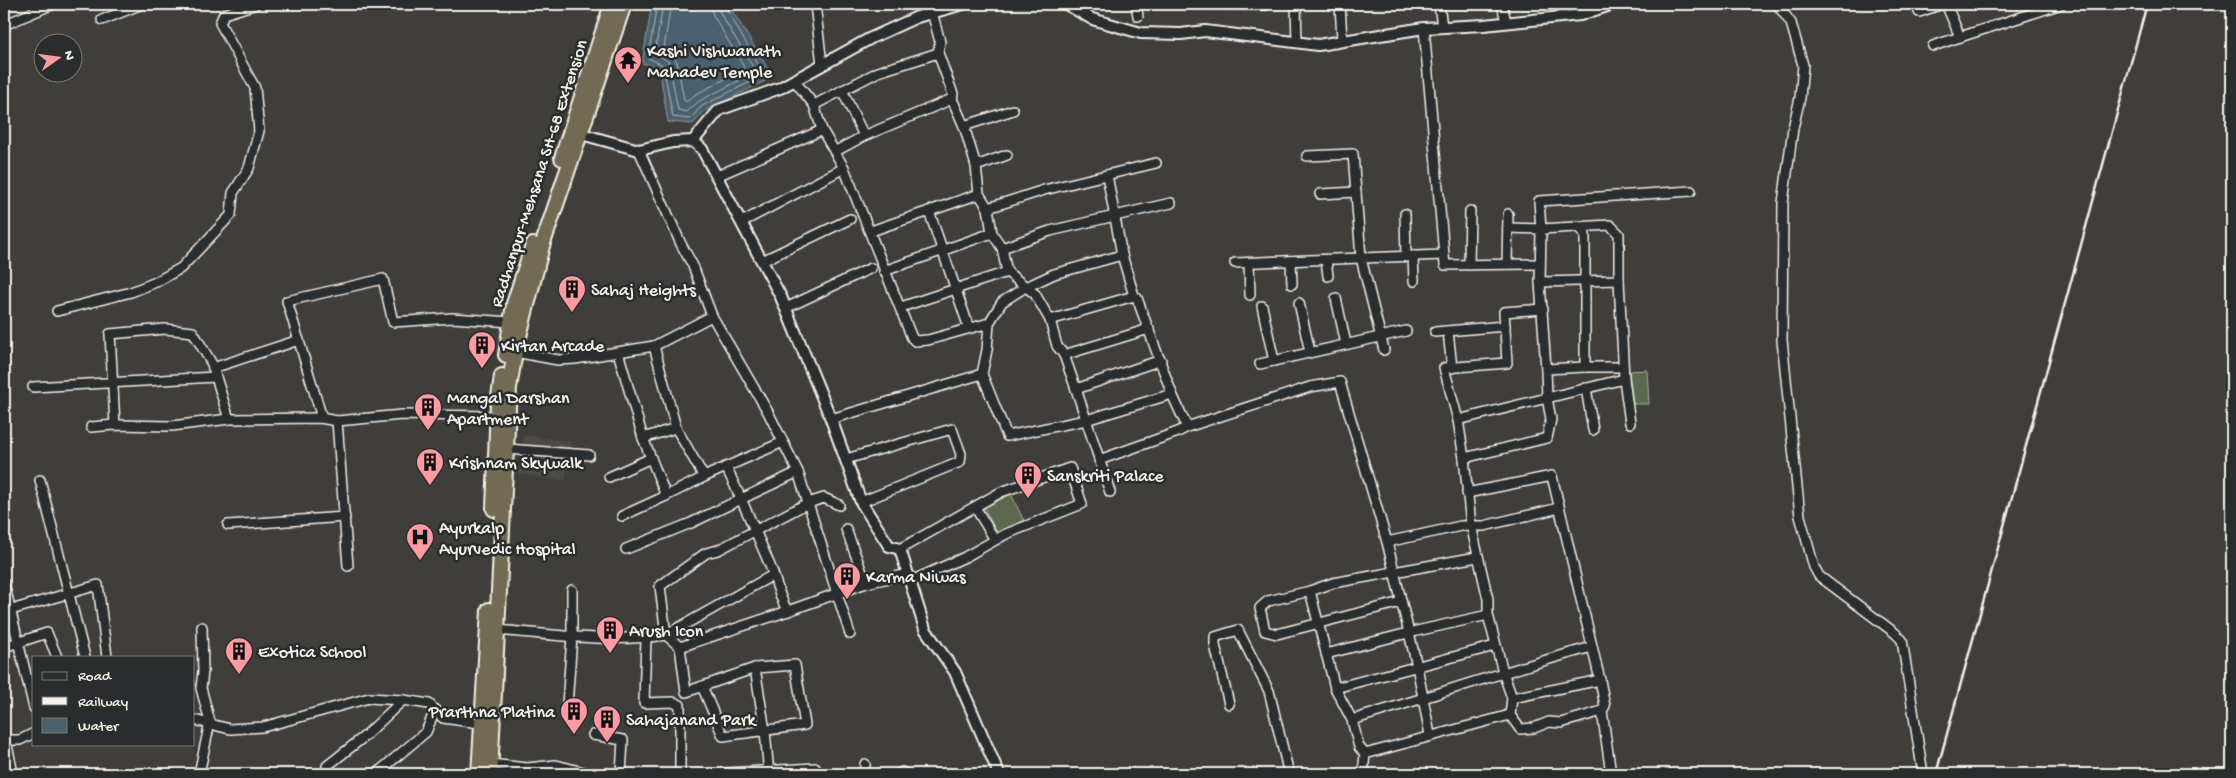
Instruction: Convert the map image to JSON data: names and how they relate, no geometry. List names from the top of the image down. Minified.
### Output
{"streets":{"highway":["Radhanpur-Mehsana SH-68 Extension"]},"places":{"temple":["Kashi Vishwanath Mahadev Temple"],"building":["Sahaj Heights","Kirtan Arcade","Mangal Darshan Apartment","Krishnam Skywalk","Sanskriti Palace","Karma Niwas","Arush Icon","Exotica School","Prarthna Platina","Sahajanand Park"],"hospital":["Ayurkalp Ayurvedic Hospital"]},"legend":["Road","Railway","Water"],"north":"right"}
